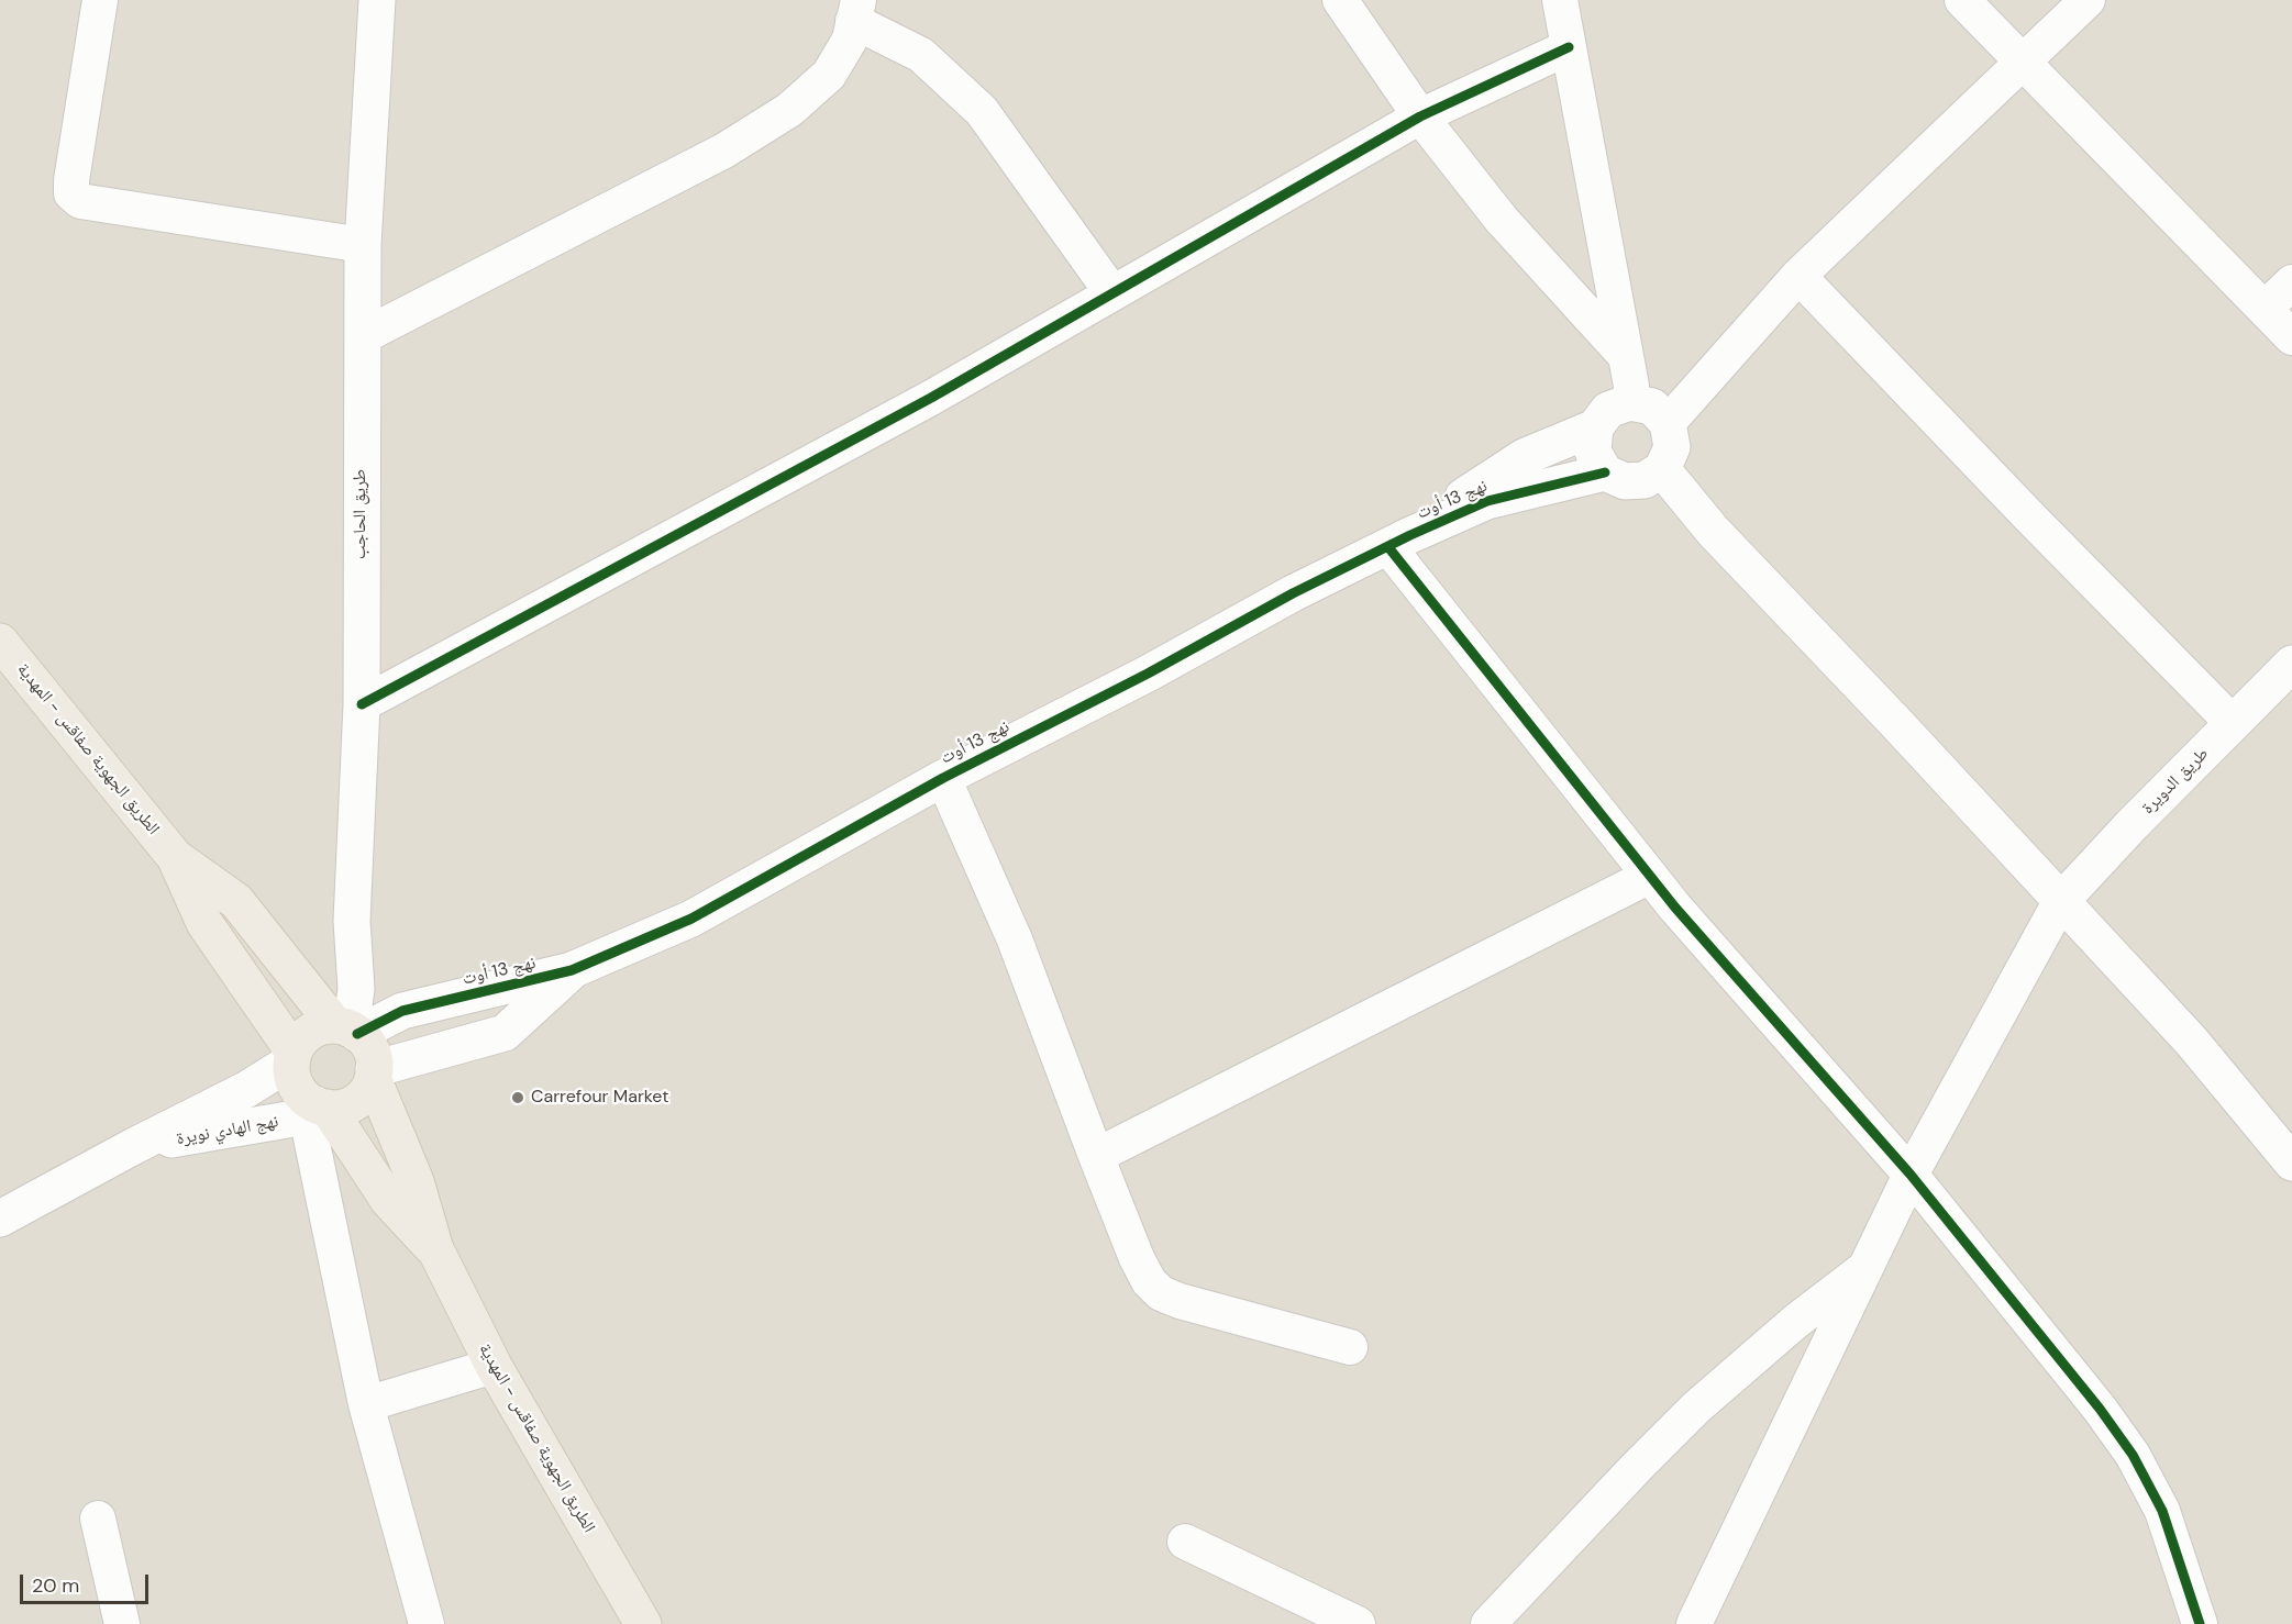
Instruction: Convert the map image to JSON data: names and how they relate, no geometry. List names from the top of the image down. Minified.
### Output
{"streets":{"main road":["الطريق الجهوية صفاقس - المهدية"],"street":["نهج 13 أوت","طريق الحاجب","طريق الدويرة","نهج الهادي نويرة"]},"crossings":[["نهج 13 أوت","طريق الحاجب"],["نهج 13 أوت","الطريق الجهوية صفاقس - المهدية"],["نهج 13 أوت","نهج الهادي نويرة"],["طريق الحاجب","الطريق الجهوية صفاقس - المهدية"],["طريق الحاجب","نهج الهادي نويرة"],["الطريق الجهوية صفاقس - المهدية","نهج الهادي نويرة"]],"places":["Carrefour Market"],"scale_bar":"20 m"}
